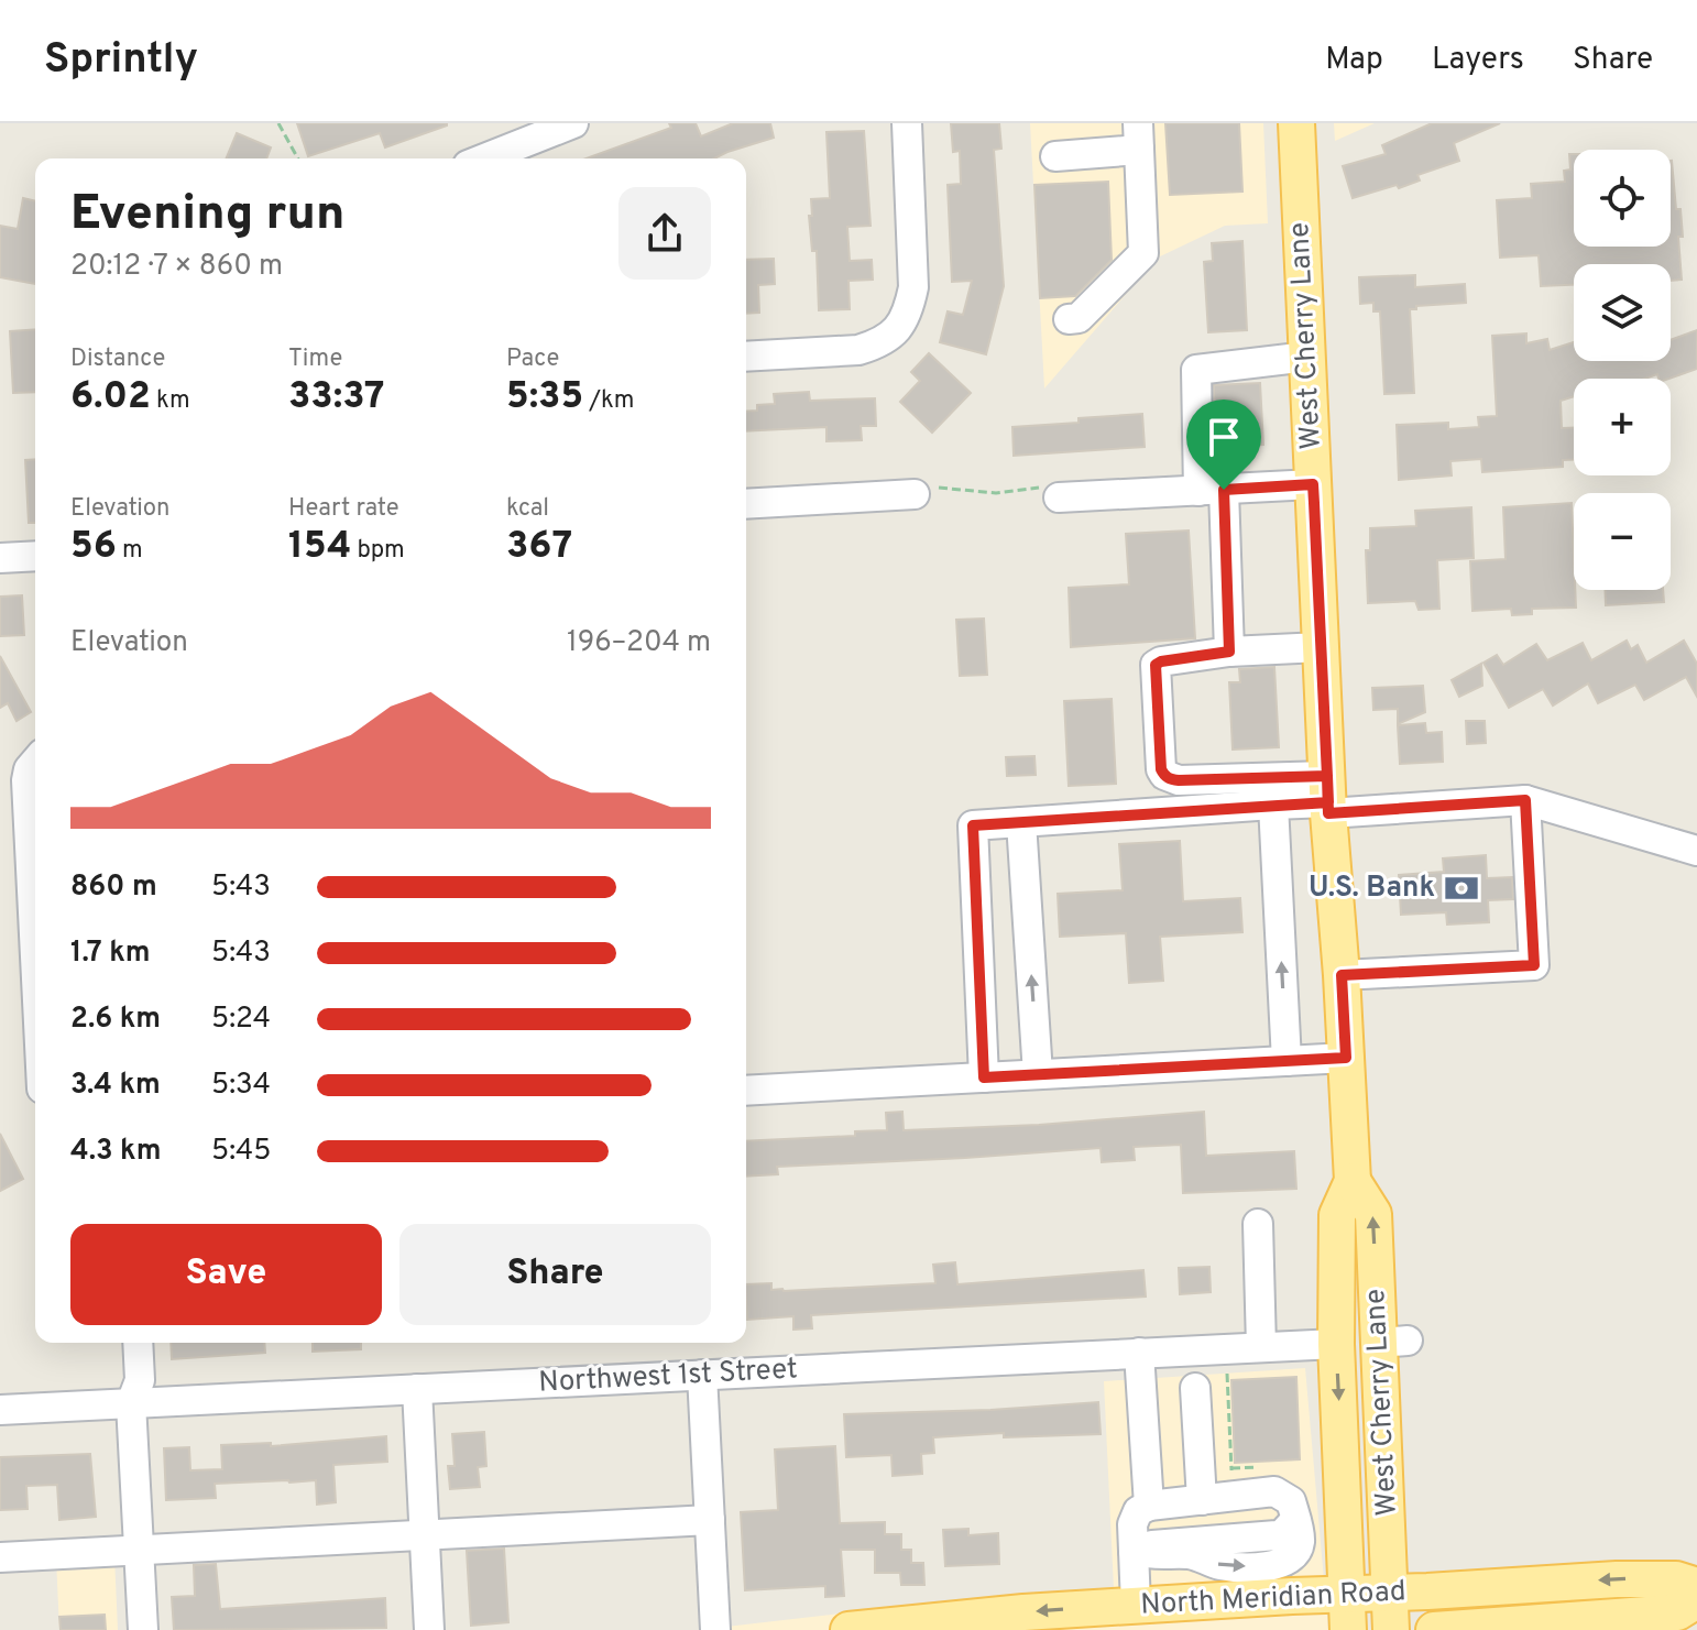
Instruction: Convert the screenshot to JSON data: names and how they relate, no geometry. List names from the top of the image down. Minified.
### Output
{"streets":{"main road":["West Cherry Lane","North Meridian Road"],"street":["Northwest 1st Street"]},"crossings":[["West Cherry Lane","Northwest 1st Street"],["West Cherry Lane","North Meridian Road"]],"places":{"bank":["U.S. Bank"]},"page":{"header":"Sprintly","nav":["Map","Layers","Share"],"map_buttons":["+","−"],"heading":["Evening run","20:12 · 7 × 860 m"],"stats":[["Distance","6.02 km"],["Time","33:37"],["Pace","5:35 /km"],["Elevation","56 m"],["Heart rate","154 bpm"],["kcal","367"]],"chart":["Elevation","196–204 m"],"list":[{"name":"860 m","note":"5:43"},{"name":"1.7 km","note":"5:43"},{"name":"2.6 km","note":"5:24"},{"name":"3.4 km","note":"5:34"},{"name":"4.3 km","note":"5:45"}],"buttons":["Save","Share"]}}
